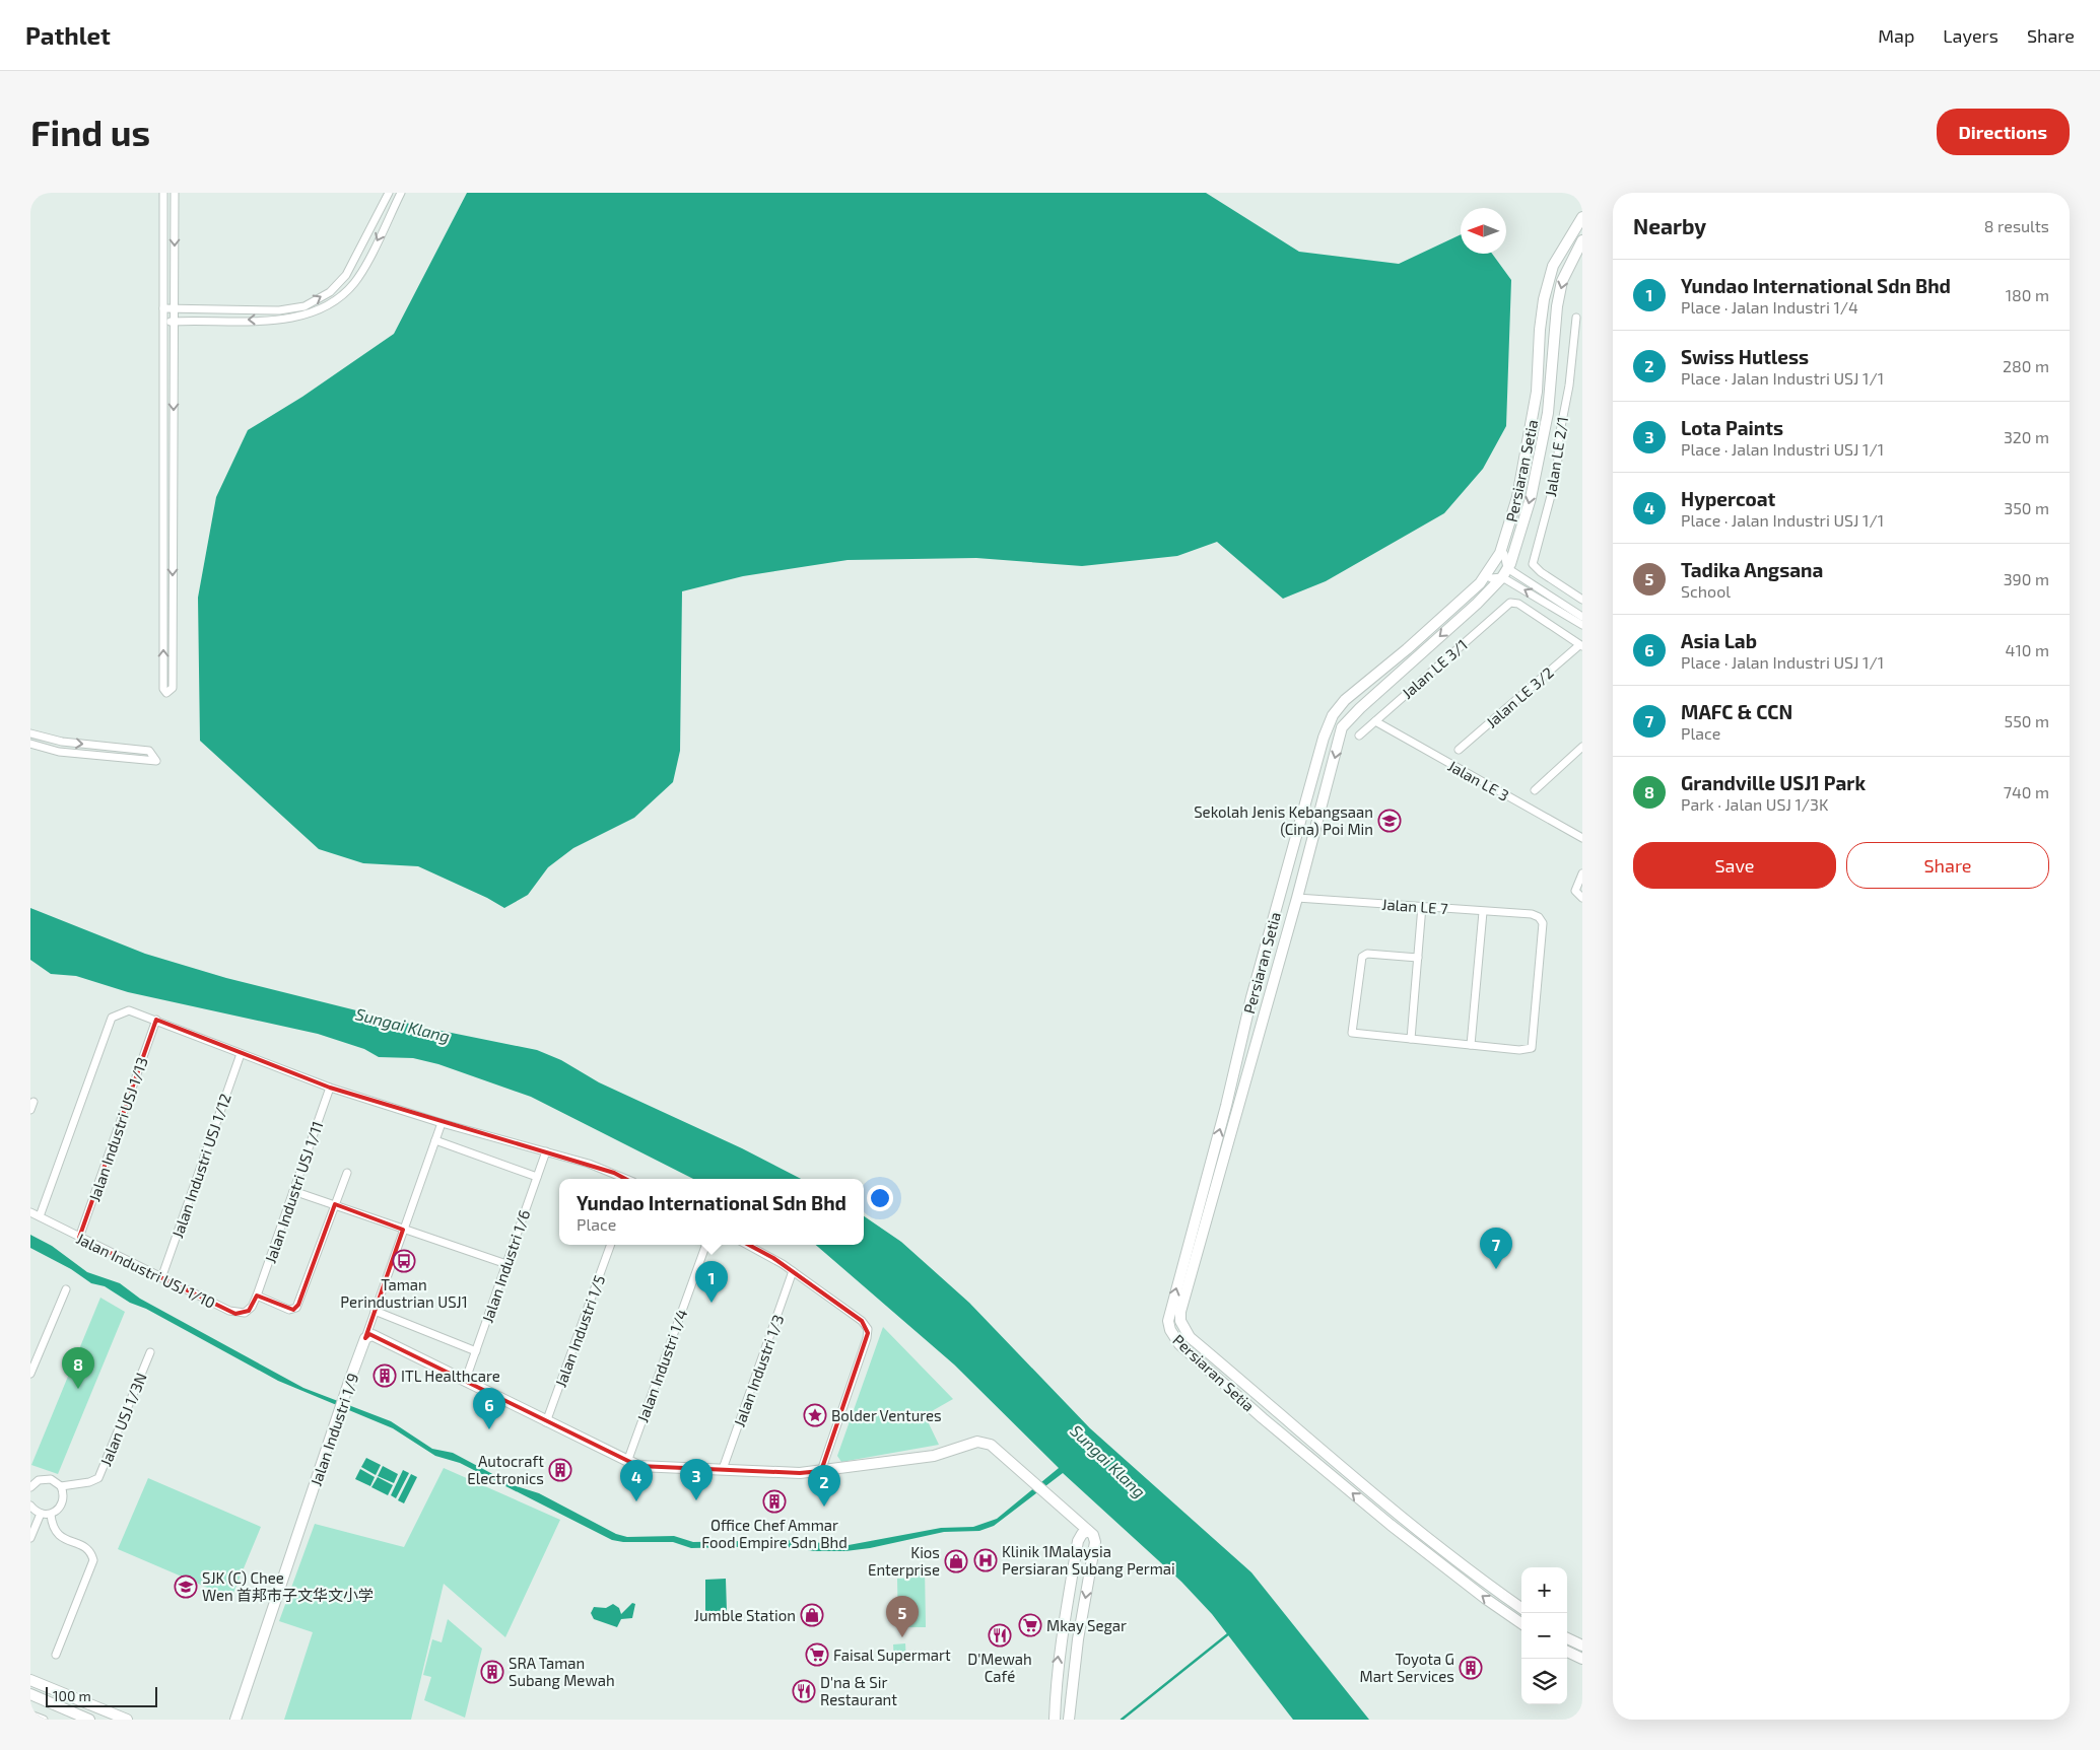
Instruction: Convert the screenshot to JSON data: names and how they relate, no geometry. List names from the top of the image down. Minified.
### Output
{"streets":{"street":["Jalan LE 2/1","Persiaran Setia","Jalan LE 3/1","Jalan LE 3/2","Jalan LE 3","Jalan LE 7","Jalan Industri USJ 1/13","Jalan Industri USJ 1/12","Jalan Industri USJ 1/11","Jalan Industri 1/6","Jalan Industri USJ 1/10","Jalan Industri 1/5","Jalan Industri 1/4","Jalan Industri 1/3","Jalan USJ 1/3N","Jalan Industri 1/9"]},"crossings":[["Persiaran Setia","Jalan LE 7"],["Jalan LE 3/1","Jalan LE 3/2"],["Jalan LE 3/1","Jalan LE 3"],["Jalan Industri USJ 1/13","Jalan Industri USJ 1/10"],["Jalan Industri USJ 1/12","Jalan Industri USJ 1/10"],["Jalan Industri USJ 1/11","Jalan Industri USJ 1/10"]],"water":["Sungai Klang"],"places":{"school or university":["Sekolah Jenis Kebangsaan (Cina) Poi Min","SJK (C) Chee Wen 首邦市子文华文小学"],"bus stop":["Taman Perindustrian USJ1"],"building":["ITL Healthcare","Autocraft Electronics","Office Chef Ammar Food Empire Sdn Bhd","Toyota G Mart Services","SRA Taman Subang Mewah"],"place":["Bolder Ventures"],"hospital":["Klinik 1Malaysia Persiaran Subang Permai"],"shop":["Kios Enterprise","Jumble Station"],"supermarket":["Mkay Segar","Faisal Supermart"],"restaurant":["D'Mewah Café","D'na & Sir Restaurant"]},"scale_bar":"100 m","north":"left","page":{"header":"Pathlet","nav":["Map","Layers","Share"],"buttons":["Directions",["Save","Share"]],"title":"Find us","heading":["Nearby","8 results"],"list":[{"mark":"1","name":"Yundao International Sdn Bhd","note":"Place · Jalan Industri 1/4","value":"180 m"},{"mark":"2","name":"Swiss Hutless","note":"Place · Jalan Industri USJ 1/1","value":"280 m"},{"mark":"3","name":"Lota Paints","note":"Place · Jalan Industri USJ 1/1","value":"320 m"},{"mark":"4","name":"Hypercoat","note":"Place · Jalan Industri USJ 1/1","value":"350 m"},{"mark":"5","name":"Tadika Angsana","note":"School","value":"390 m"},{"mark":"6","name":"Asia Lab","note":"Place · Jalan Industri USJ 1/1","value":"410 m"},{"mark":"7","name":"MAFC & CCN","note":"Place","value":"550 m"},{"mark":"8","name":"Grandville USJ1 Park","note":"Park · Jalan USJ 1/3K","value":"740 m"}],"popup":["Yundao International Sdn Bhd","Place"],"pins":["7","1","8","6","3","4","2","5"],"map_buttons":["+","−"],"scale":"100 m"}}
